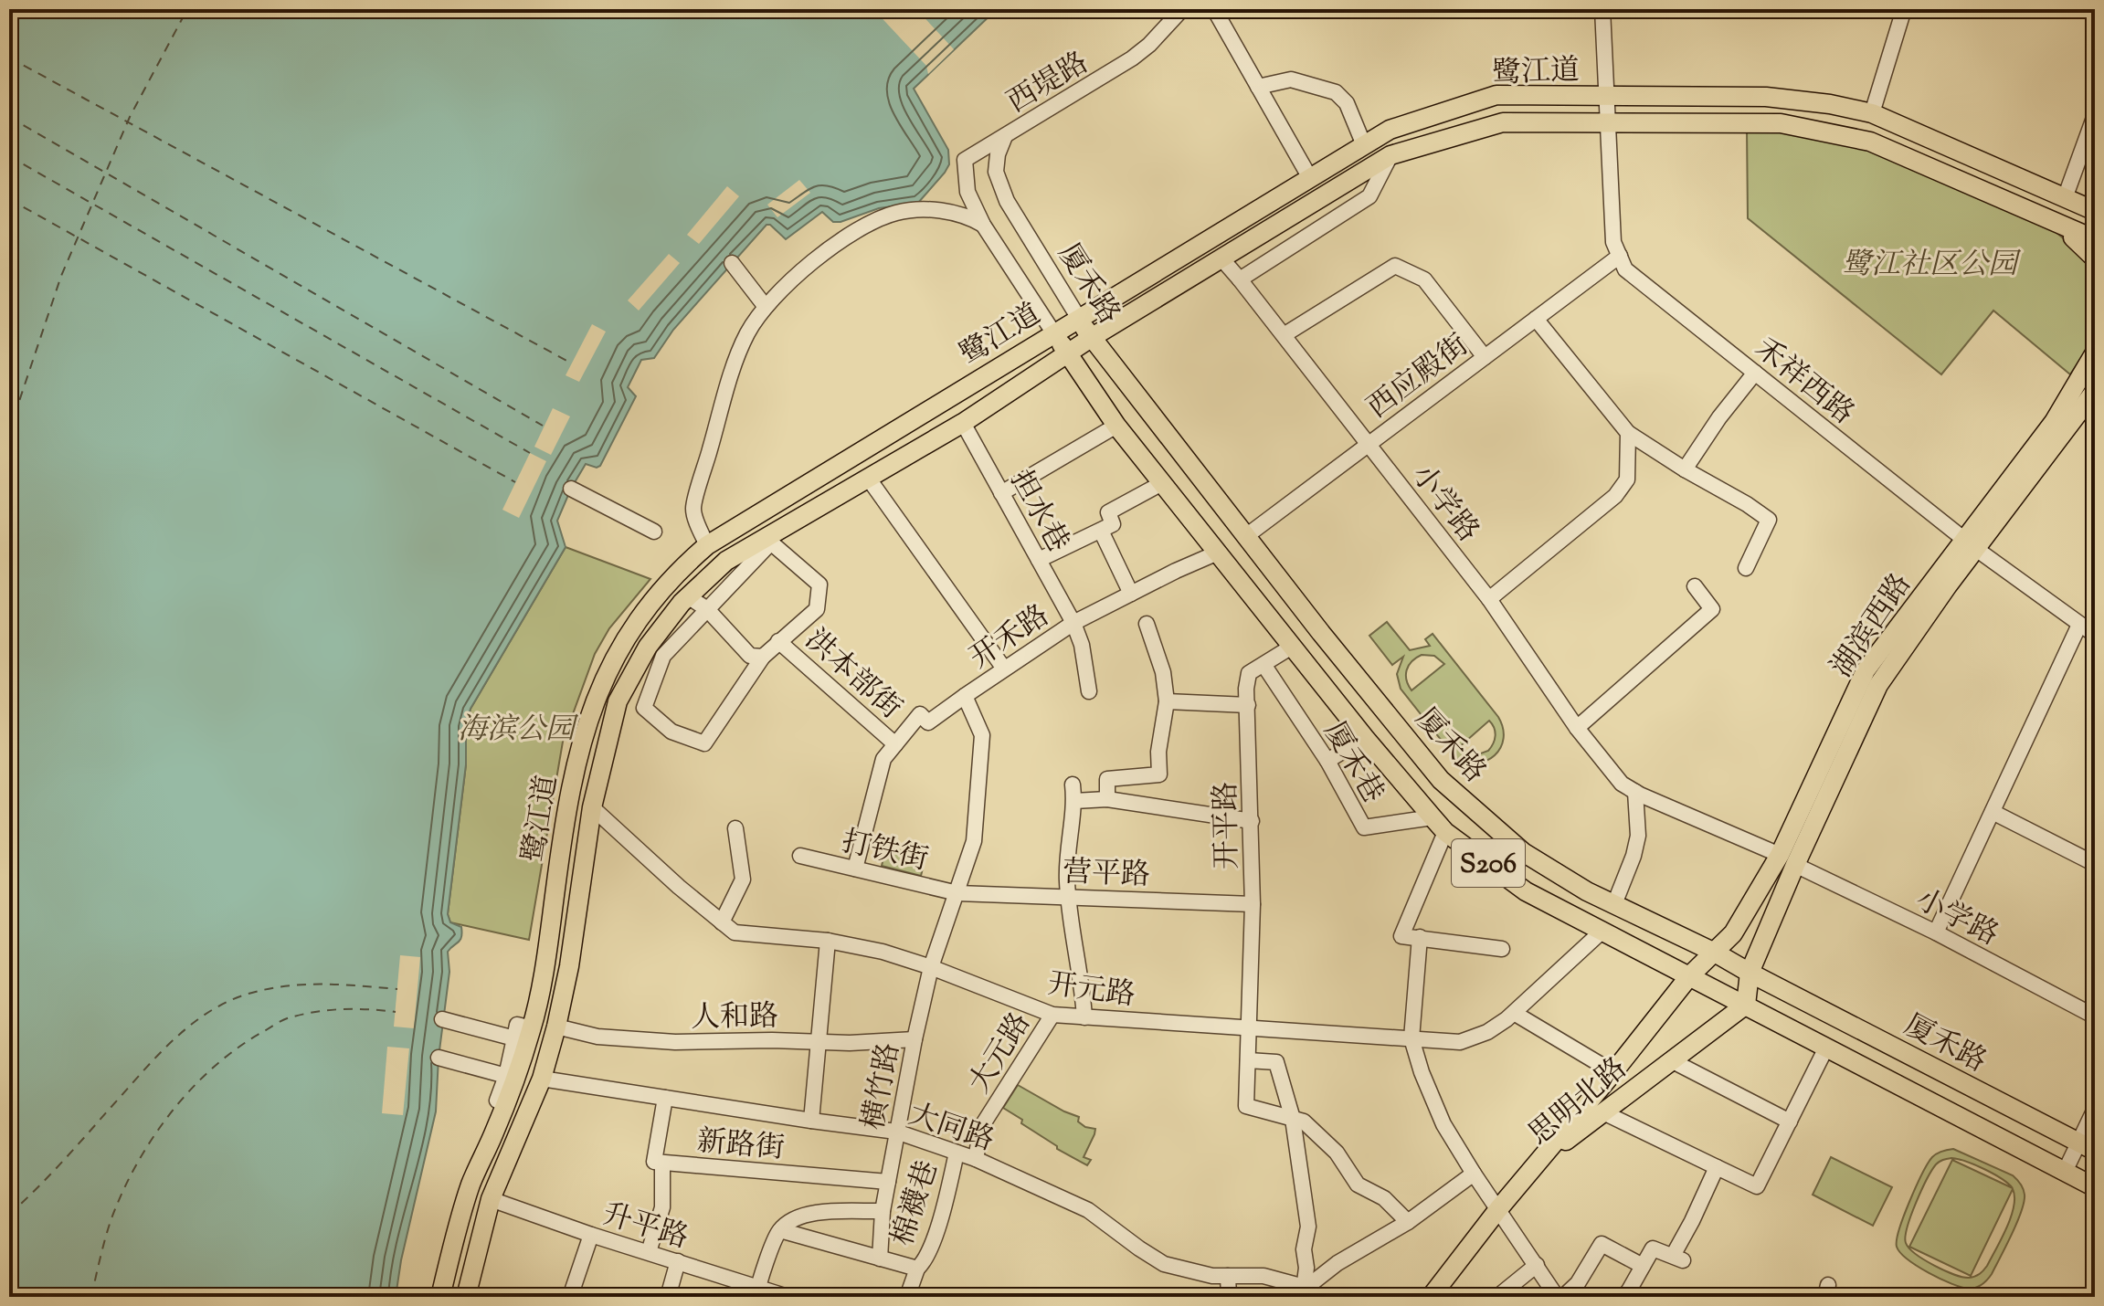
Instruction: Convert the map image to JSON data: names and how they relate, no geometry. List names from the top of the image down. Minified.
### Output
{"streets":{"main road":["鹭江道","厦禾路","湖滨西路","S206","思明北路"],"street":["西堤路","西应殿街","禾祥西路","小学路","担水巷","开禾路","洪本部街","厦禾巷","开平路","打铁街","营平路","开元路","人和路","大元路","横竹路","大同路","新路街","棉襪巷","升平路"]},"crossings":[["鹭江道","厦禾路"],["鹭江道","禾祥西路"],["鹭江道","小学路"],["鹭江道","担水巷"],["鹭江道","开元路"],["鹭江道","人和路"],["鹭江道","大同路"],["鹭江道","升平路"],["西堤路","厦禾路"],["厦禾路","西应殿街"],["厦禾路","湖滨西路"],["厦禾路","开禾路"],["厦禾路","厦禾巷"],["厦禾路","开平路"],["厦禾路","开元路"],["厦禾路","思明北路"],["西应殿街","禾祥西路"],["西应殿街","小学路"],["禾祥西路","湖滨西路"],["小学路","湖滨西路"],["担水巷","开禾路"],["湖滨西路","思明北路"],["开禾路","打铁街"],["开禾路","营平路"],["开禾路","开元路"],["开禾路","横竹路"],["厦禾巷","开平路"],["开平路","营平路"],["开平路","开元路"],["打铁街","营平路"],["开元路","大元路"],["开元路","横竹路"],["人和路","横竹路"],["大元路","大同路"],["横竹路","大同路"],["横竹路","新路街"],["大同路","新路街"],["大同路","棉襪巷"]],"parks":["鹭江社区公园","海滨公园"]}
